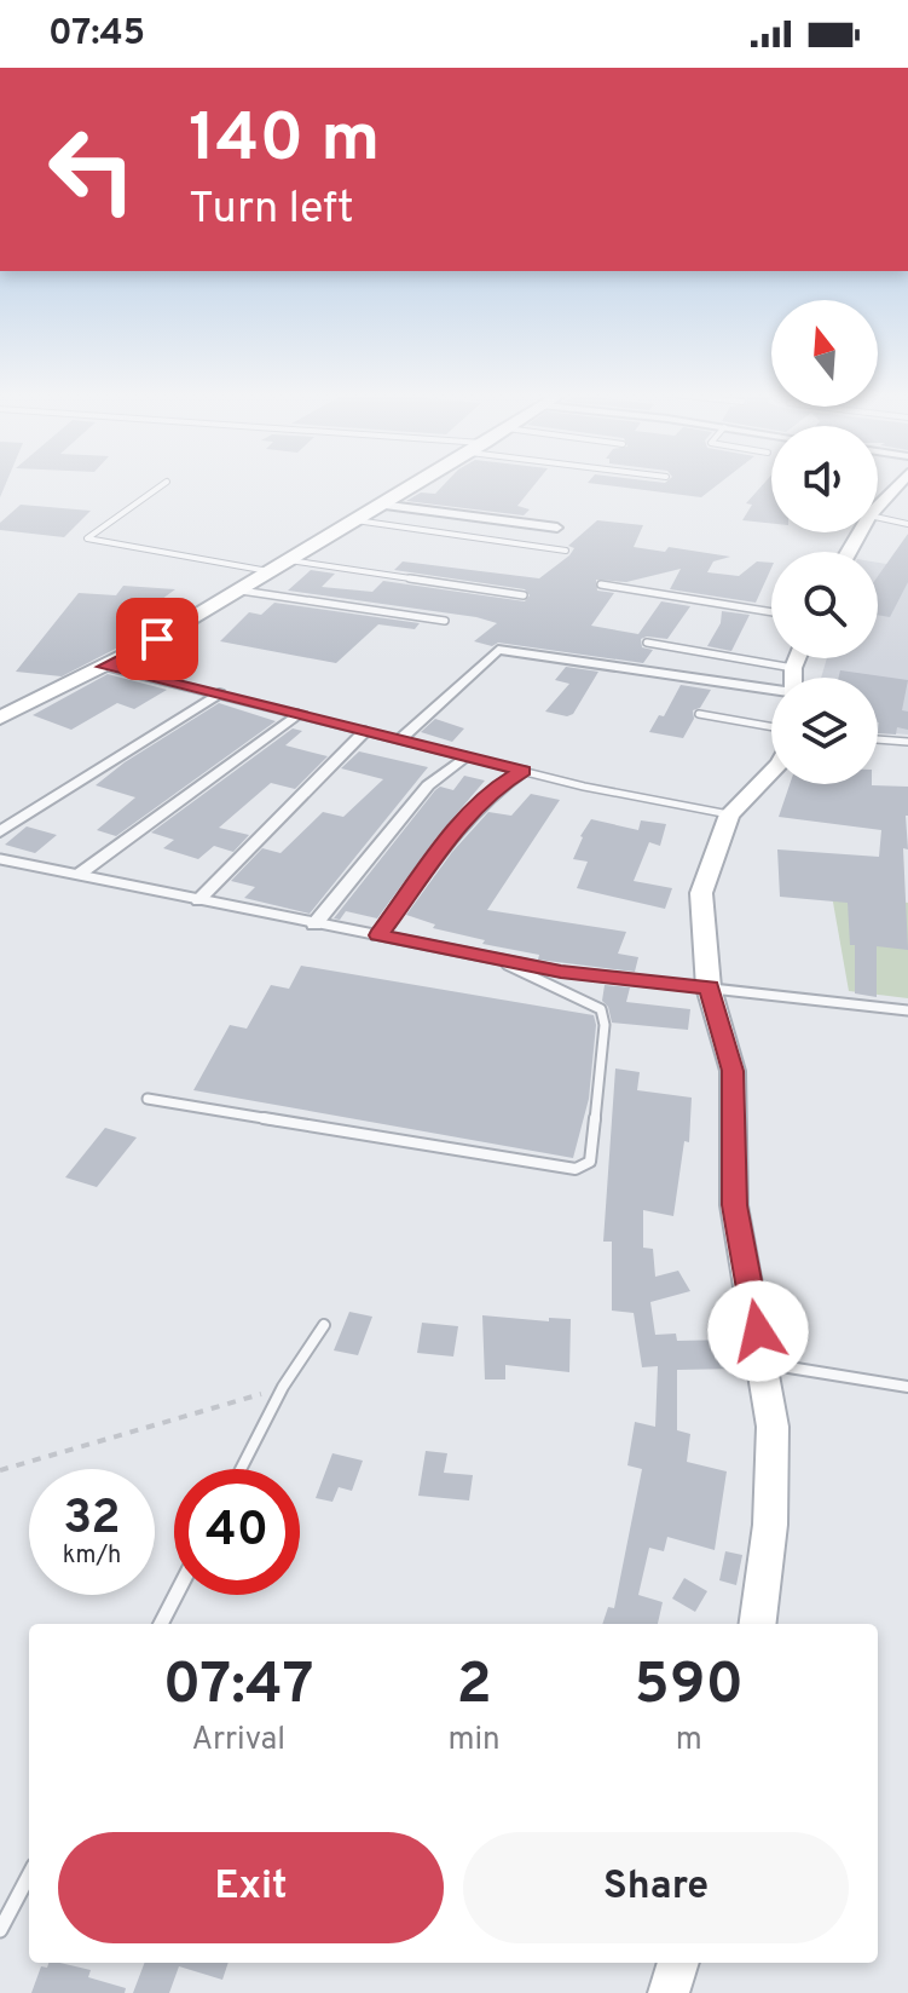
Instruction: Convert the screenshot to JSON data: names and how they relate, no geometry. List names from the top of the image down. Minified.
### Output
{"north":"top","page":{"status":"07:45","turn":["140 m","Turn left"],"speed":"32 km/h","limit":"40","eta":["07:47","Arrival","2","min","590","m"],"buttons":["Exit","Share"]}}
